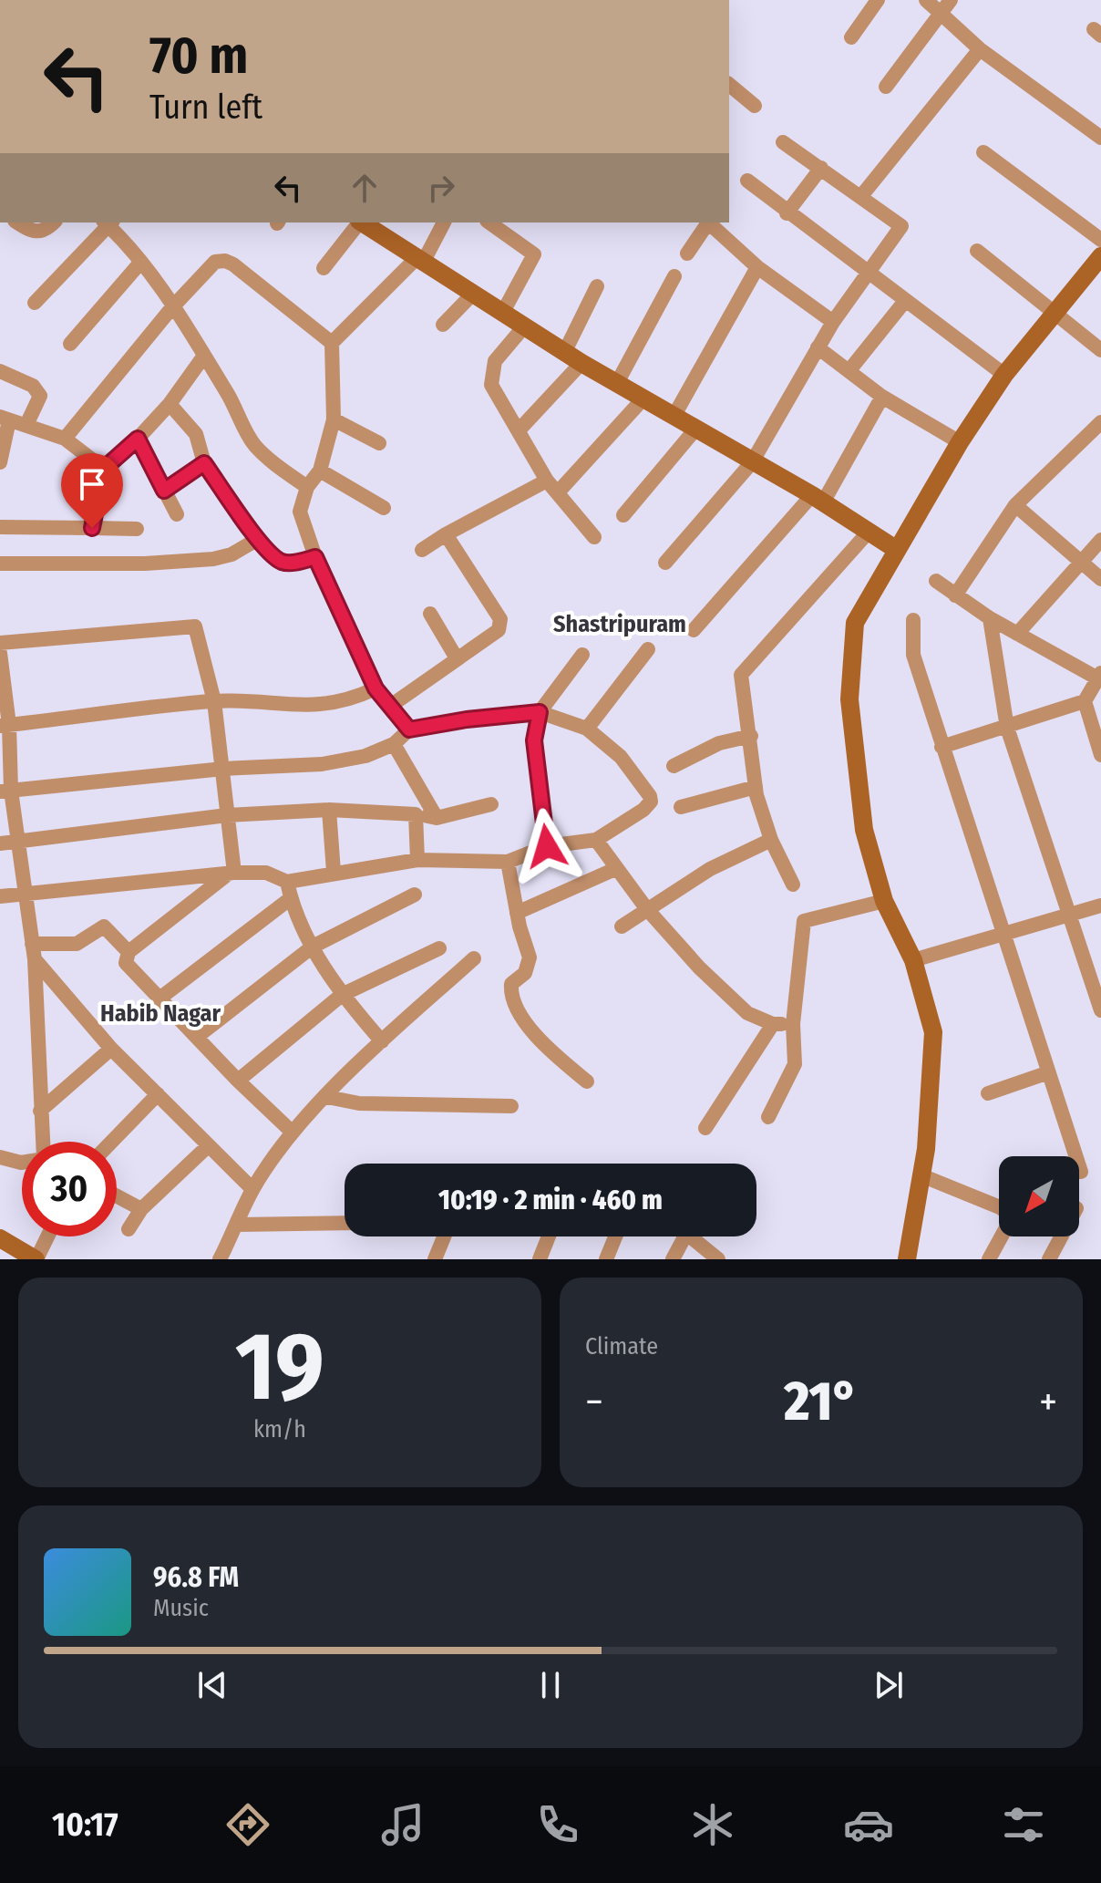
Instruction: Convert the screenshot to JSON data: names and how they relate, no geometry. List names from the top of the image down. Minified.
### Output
{"districts":["Shastripuram","Habib Nagar"],"north":"bottom left","page":{"turn":["70 m","Turn left"],"limit":"30","trip":"10:19 · 2 min · 460 m","tile":[["19","km/h"],"Climate"],"heat":["−","21°","+"],"song":["96.8 FM","Music"],"tabs":"10:17"}}
